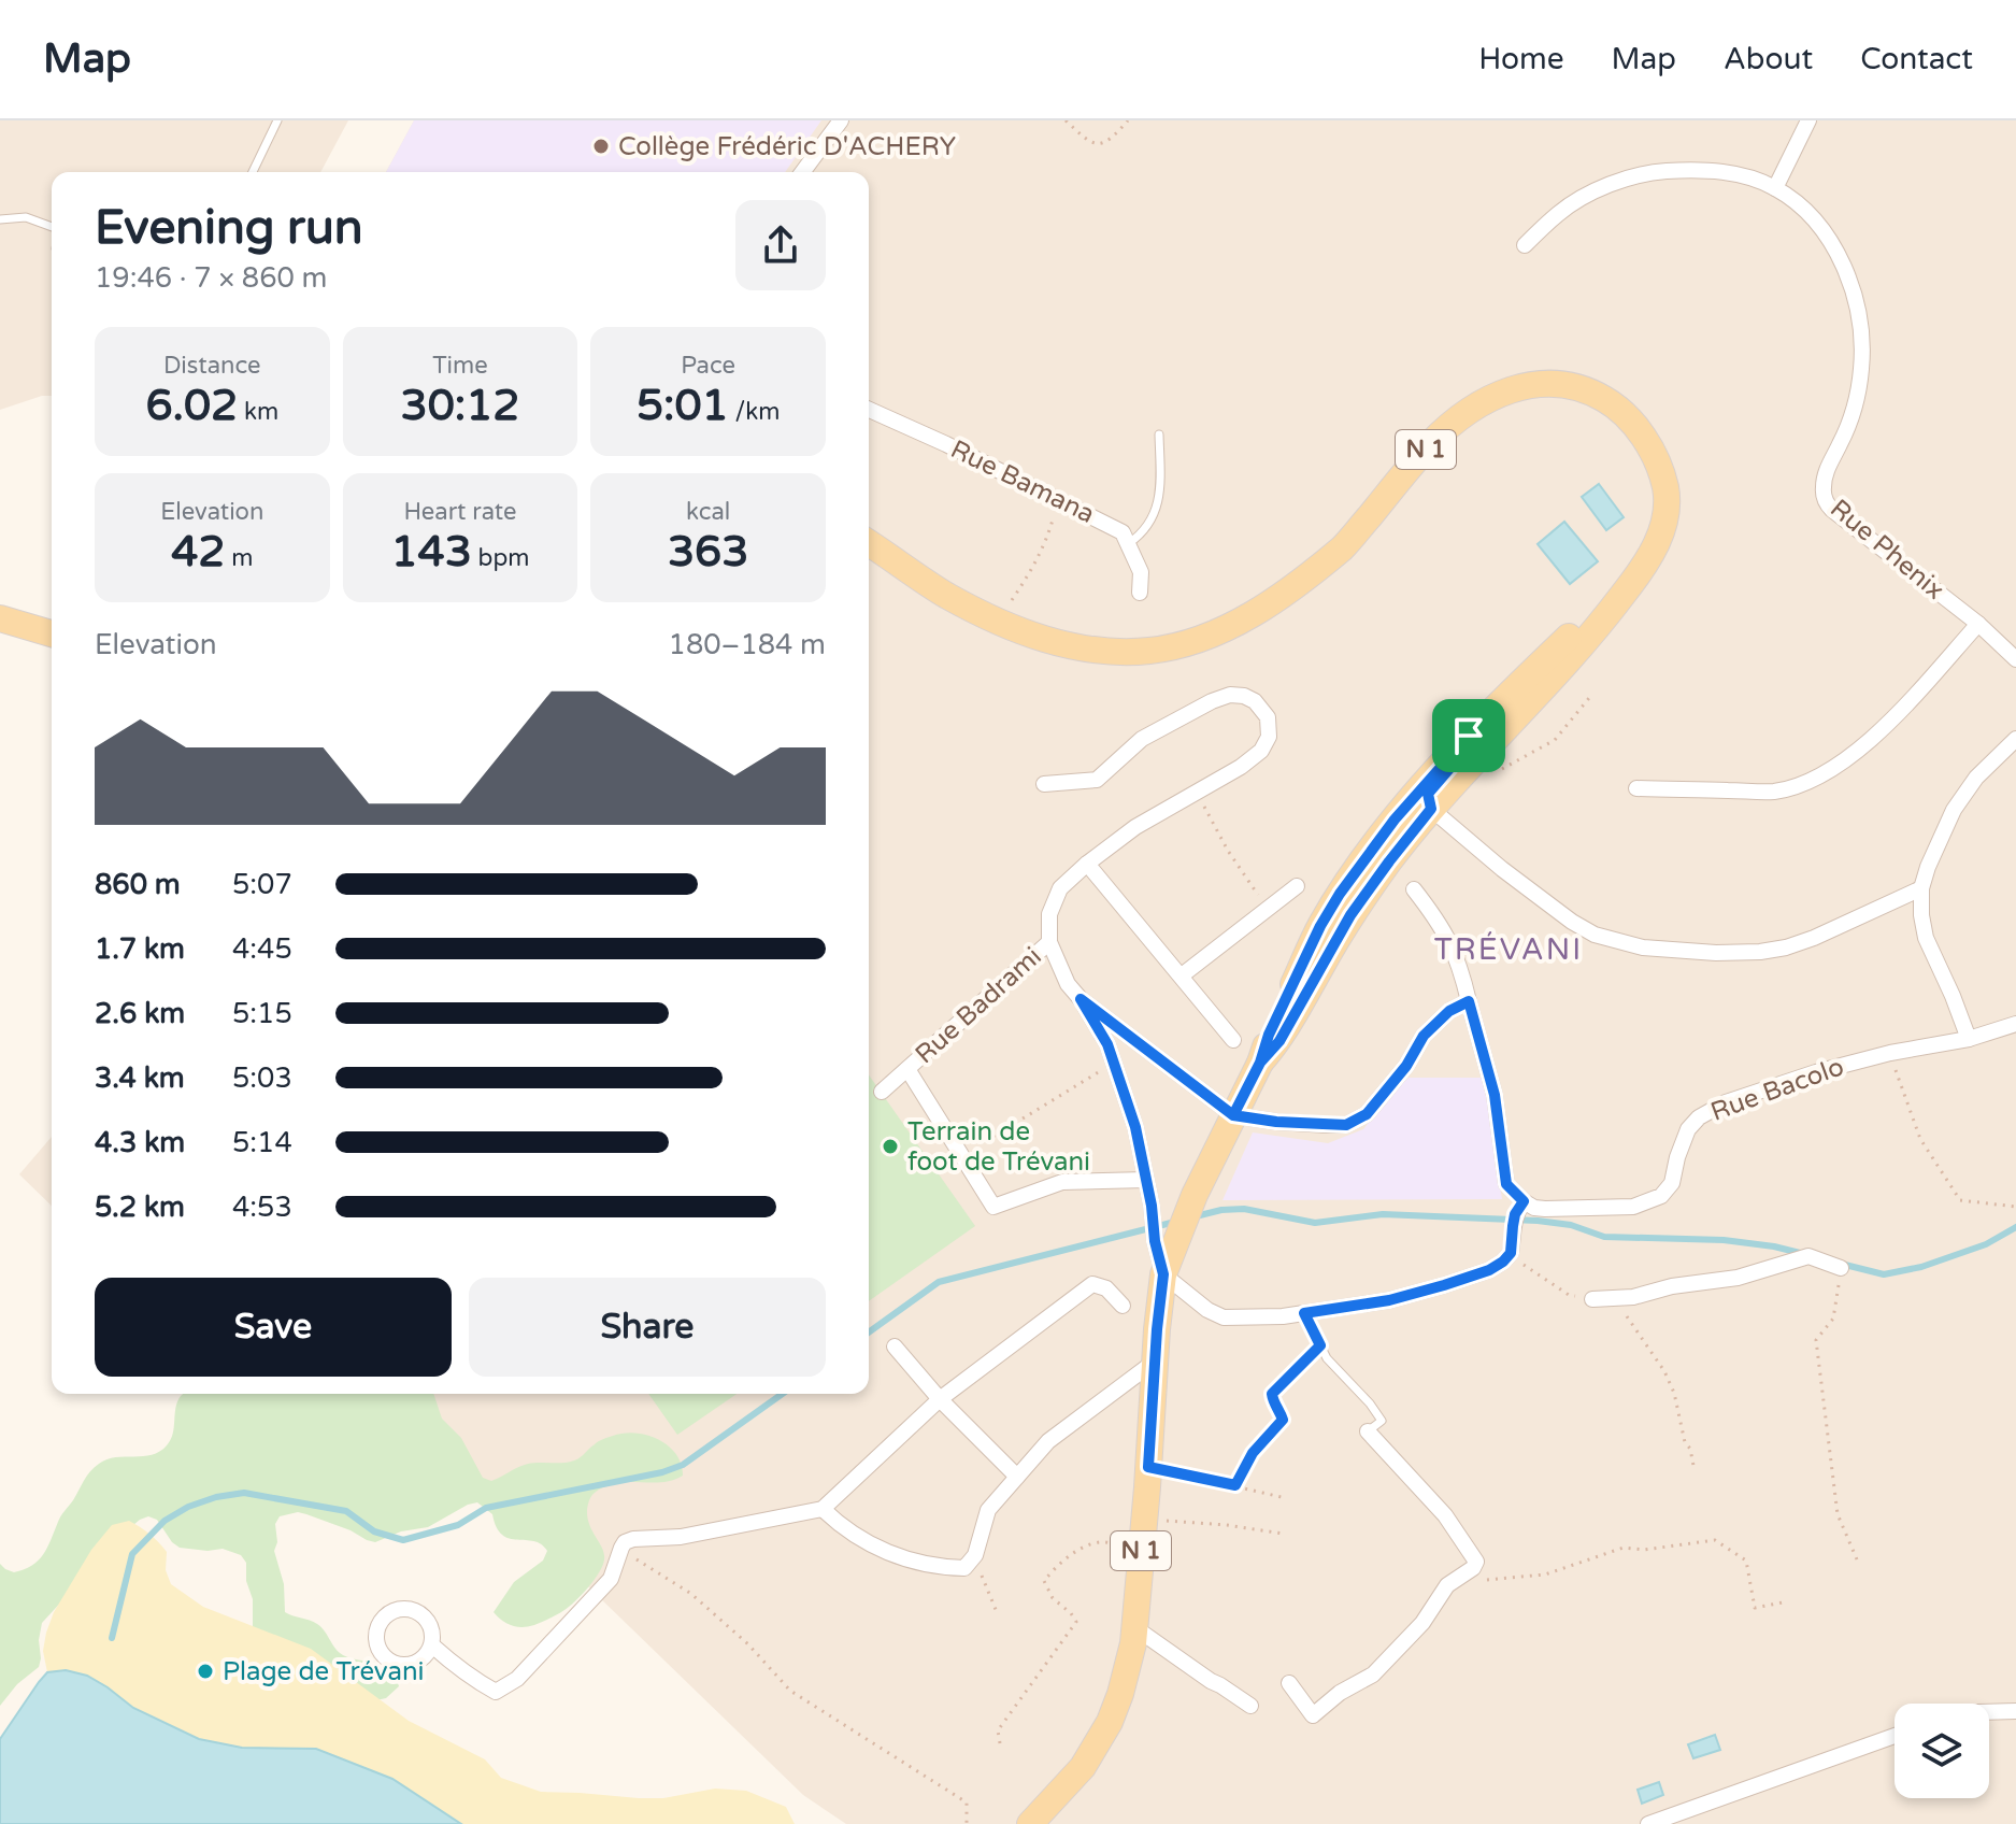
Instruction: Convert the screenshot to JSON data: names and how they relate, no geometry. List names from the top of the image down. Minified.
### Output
{"streets":{"main road":["N 1"],"street":["Rue Bamana","Rue Phenix","Rue Badrami","Rue Bacolo"]},"districts":["TRÉVANI"],"places":["Collège Frédéric D'ACHERY","Terrain de foot de Trévani","Plage de Trévani"],"page":{"header":"Map","nav":["Home","Map","About","Contact"],"heading":["Evening run","19:46 · 7 × 860 m"],"stats":[["Distance","6.02 km"],["Time","30:12"],["Pace","5:01 /km"],["Elevation","42 m"],["Heart rate","143 bpm"],["kcal","363"]],"chart":["Elevation","180–184 m"],"list":[{"name":"860 m","note":"5:07"},{"name":"1.7 km","note":"4:45"},{"name":"2.6 km","note":"5:15"},{"name":"3.4 km","note":"5:03"},{"name":"4.3 km","note":"5:14"},{"name":"5.2 km","note":"4:53"}],"buttons":["Save","Share"]}}
